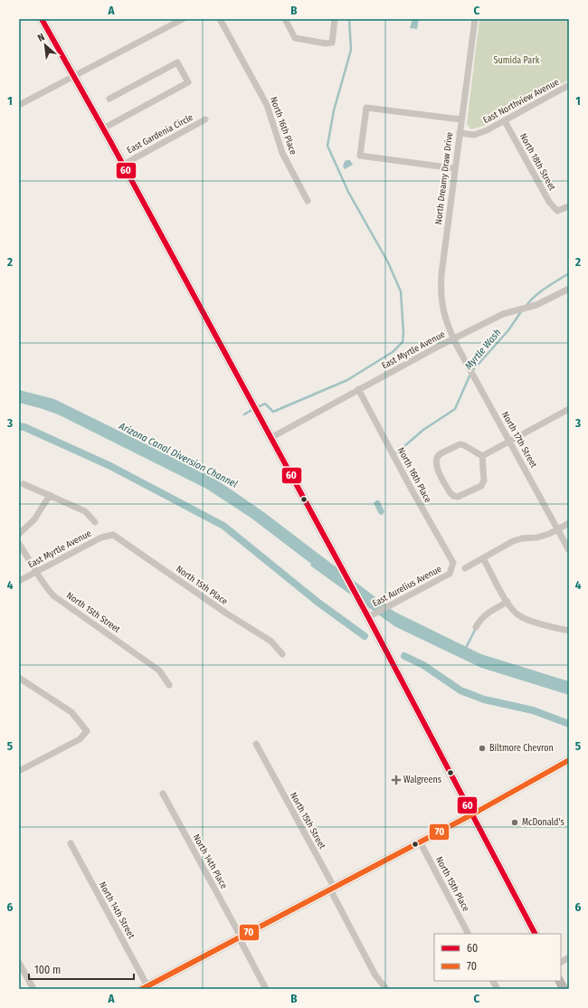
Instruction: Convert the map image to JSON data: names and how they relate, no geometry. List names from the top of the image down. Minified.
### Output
{"streets":{"street":["East Northview Avenue","North 16th Place","East Gardenia Circle","North 18th Street","North Dreamy Draw Drive","East Myrtle Avenue","North 17th Street","North 15th Place","East Aurelius Avenue","North 15th Street","North 14th Place","North 14th Street"]},"crossings":[["East Northview Avenue","North 18th Street"],["East Northview Avenue","North Dreamy Draw Drive"],["North 16th Place","East Myrtle Avenue"],["North 16th Place","East Aurelius Avenue"],["North Dreamy Draw Drive","East Myrtle Avenue"],["North Dreamy Draw Drive","North 17th Street"],["East Myrtle Avenue","North 17th Street"],["East Myrtle Avenue","North 15th Place"],["East Myrtle Avenue","North 15th Street"]],"water":["Myrtle Wash","Arizona Canal Diversion Channel"],"parks":["Sumida Park"],"places":{"other":["Biltmore Chevron","McDonald's"],"health":["Walgreens"]},"lines":["transit line 60","transit line 70"],"legend":["60","70"],"scale_bar":"100 m","north":"top left","grid":{"columns":["A","B","C"],"rows":["1","2","3","4","5","6"]}}
